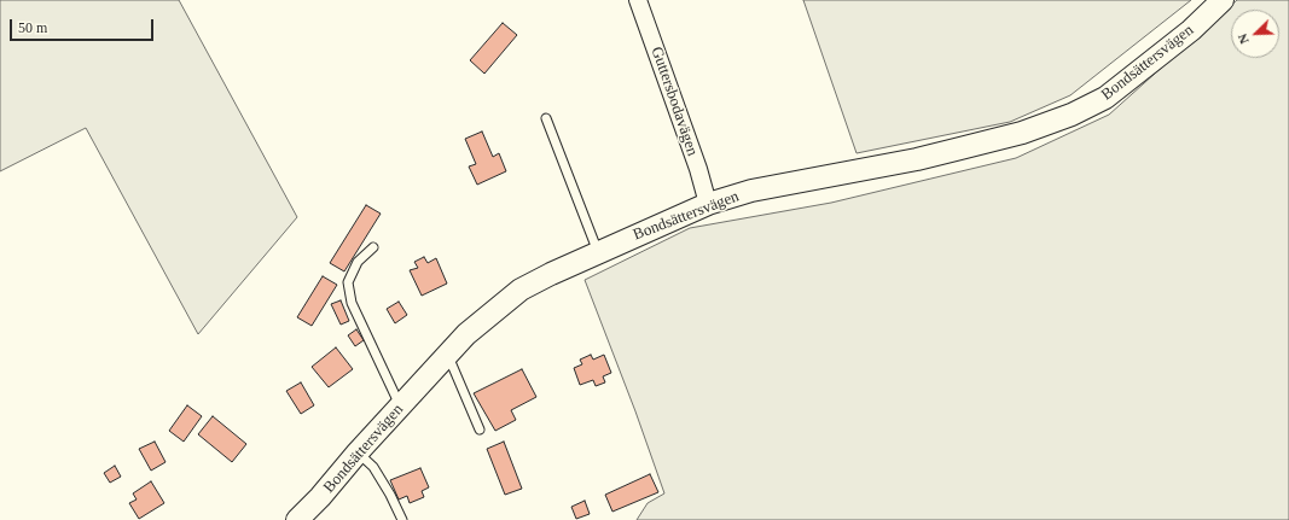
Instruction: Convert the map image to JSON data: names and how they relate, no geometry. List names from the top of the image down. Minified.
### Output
{"streets":{"street":["Bondsättersvägen","Guttersbodavägen"]},"crossings":[["Bondsättersvägen","Guttersbodavägen"]],"scale_bar":"50 m","north":"bottom left"}
